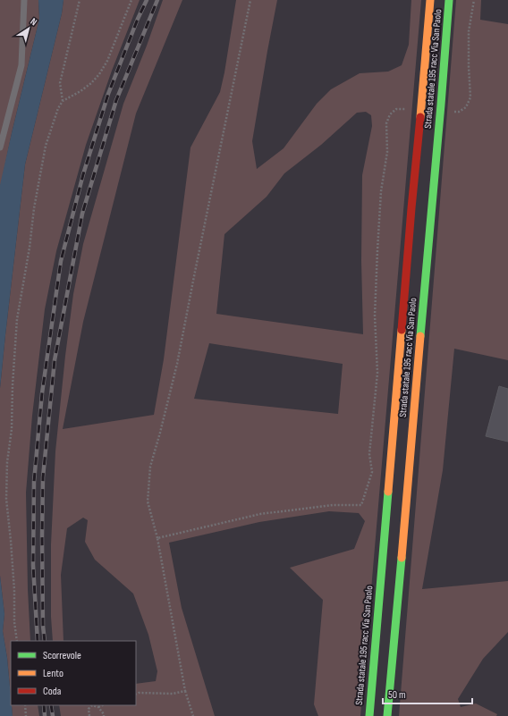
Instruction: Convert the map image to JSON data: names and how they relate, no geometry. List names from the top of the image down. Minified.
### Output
{"streets":{"highway":["Strada statale 195 racc Via San Paolo"]},"legend":["Scorrevole","Lento","Coda"],"scale_bar":"50 m","north":"top right"}
